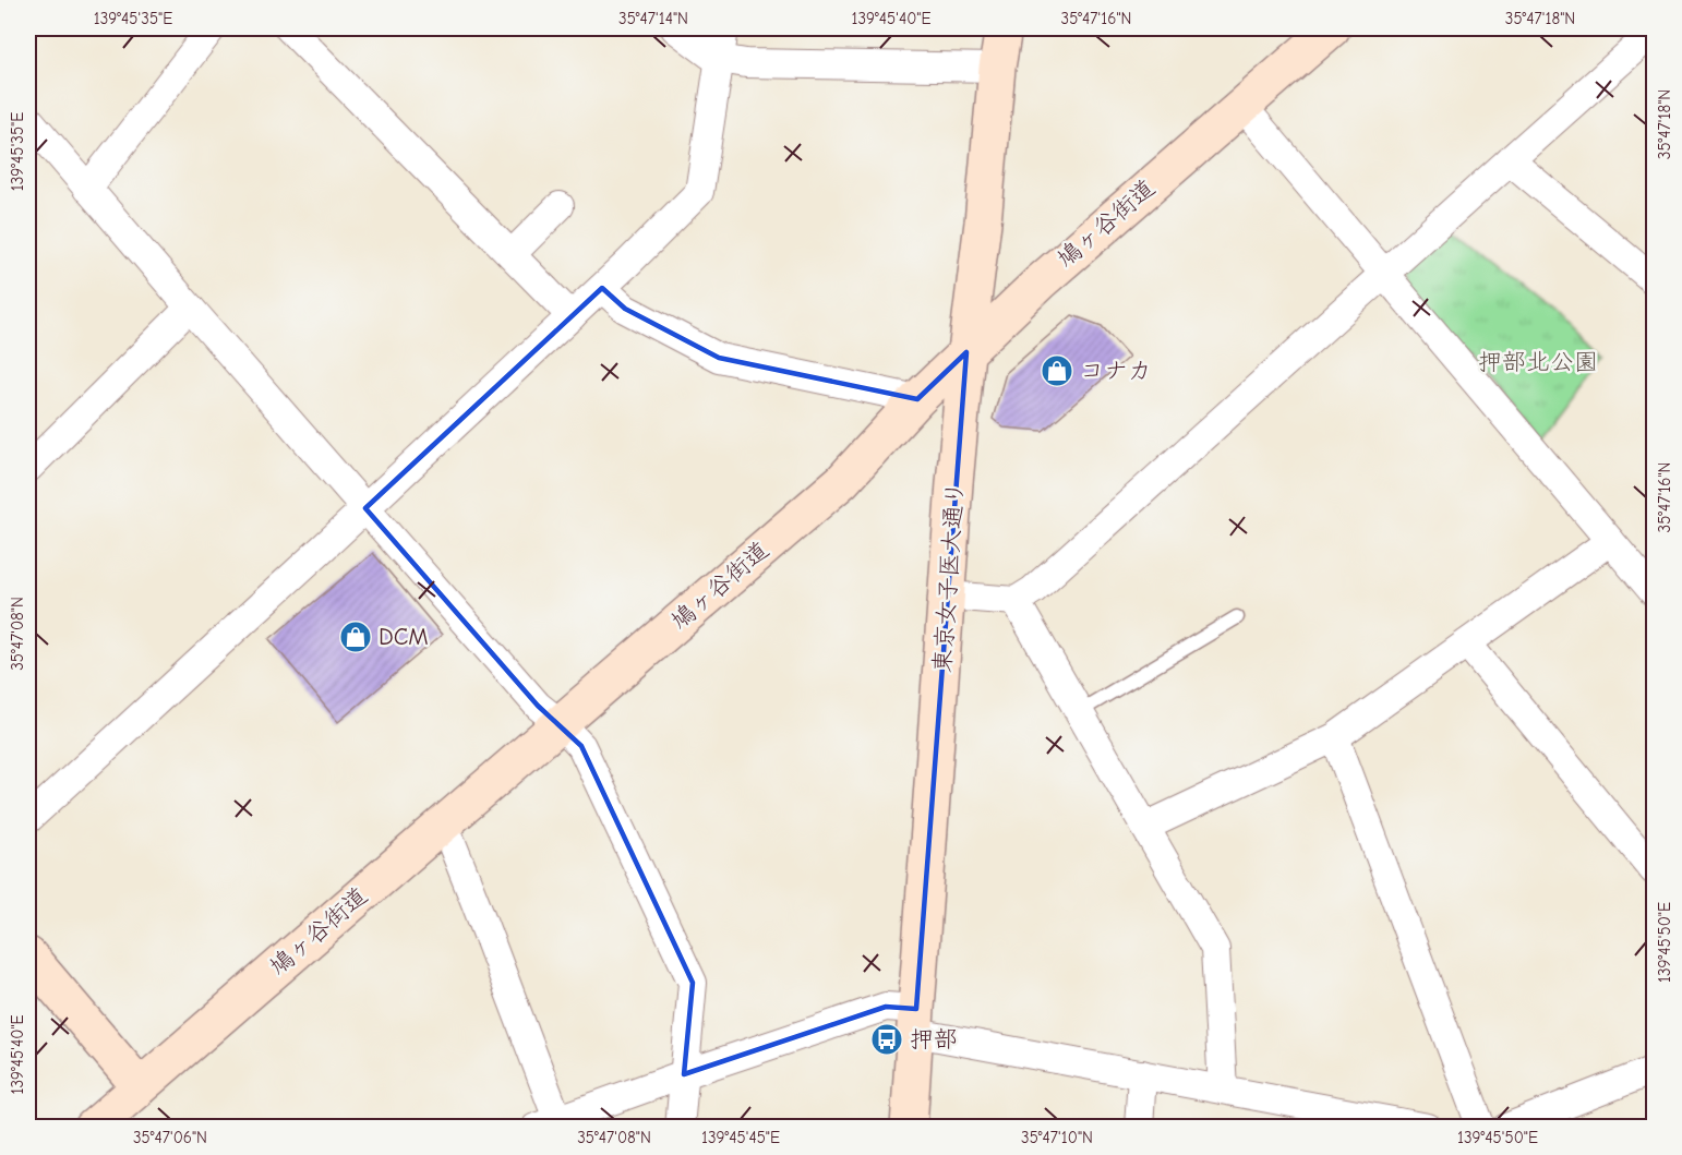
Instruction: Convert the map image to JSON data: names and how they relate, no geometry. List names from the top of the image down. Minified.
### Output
{"streets":{"main road":["鳩ヶ谷街道","東京女子医大通り"]},"crossings":[["鳩ヶ谷街道","東京女子医大通り"]],"parks":["押部北公園"],"places":{"shop":["コナカ","DCM"],"bus stop":["押部"]},"coordinates":["139°45'35\"E","35°47'14\"N","139°45'40\"E","35°47'16\"N","35°47'18\"N","35°47'08\"N","139°45'50\"E","35°47'06\"N","139°45'45\"E","35°47'10\"N"]}
